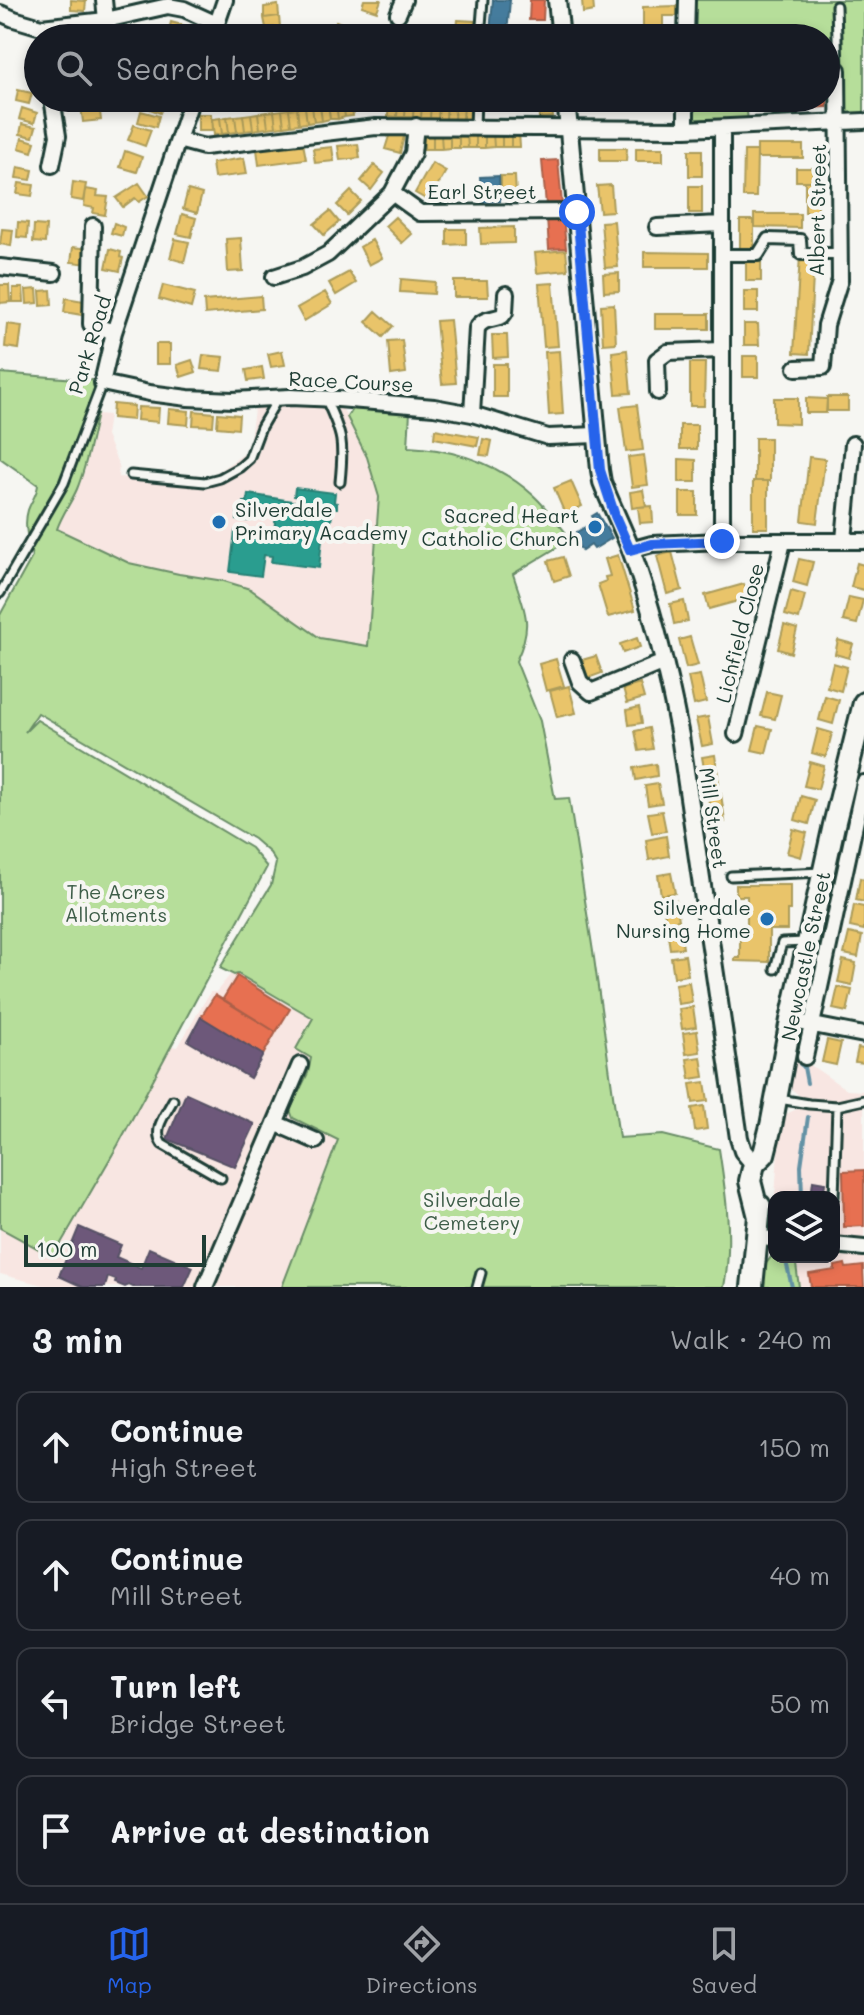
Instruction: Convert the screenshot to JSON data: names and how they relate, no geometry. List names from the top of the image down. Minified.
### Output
{"streets":{"main road":["Newcastle Street"],"street":["Earl Street","Albert Street","Park Road","Race Course","Lichfield Close","Mill Street"]},"crossings":[["Earl Street","Mill Street"],["Park Road","Race Course"],["Race Course","Mill Street"],["Mill Street","Newcastle Street"]],"parks":["The Acres Allotments","Silverdale Cemetery"],"places":["Silverdale Primary Academy","Sacred Heart Catholic Church","Silverdale Nursing Home"],"scale_bar":"100 m","page":{"search":"Search here","scale":"100 m","heading":["3 min","Walk · 240 m"],"list":[["Continue","High Street","150 m"],["Continue","Mill Street","40 m"],["Turn left","Bridge Street","50 m"],"Arrive at destination"],"nav":["Map","Directions","Saved"]}}
